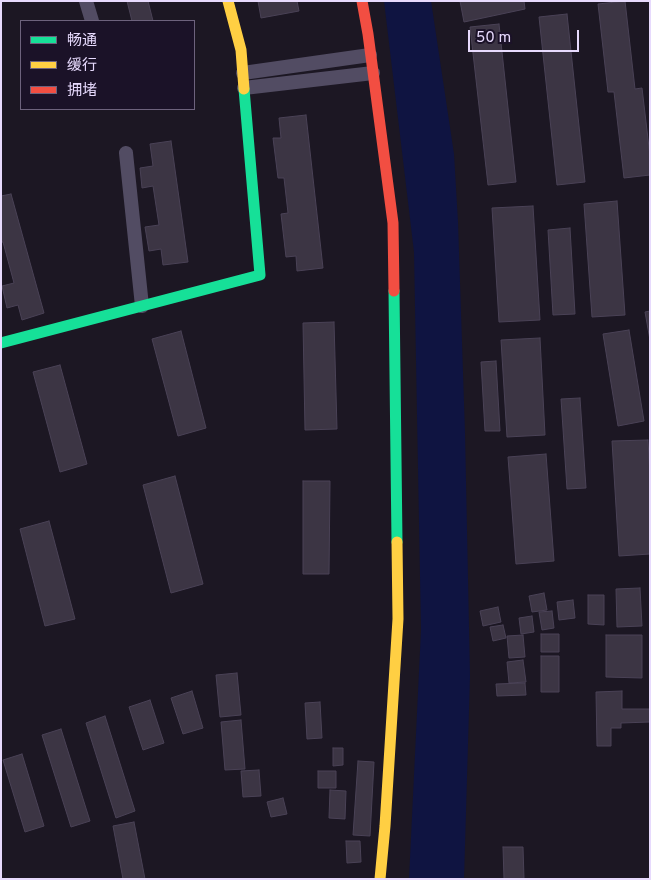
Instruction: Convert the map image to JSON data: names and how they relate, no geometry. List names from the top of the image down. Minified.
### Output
{"legend":["畅通","缓行","拥堵"],"scale_bar":"50 m"}
